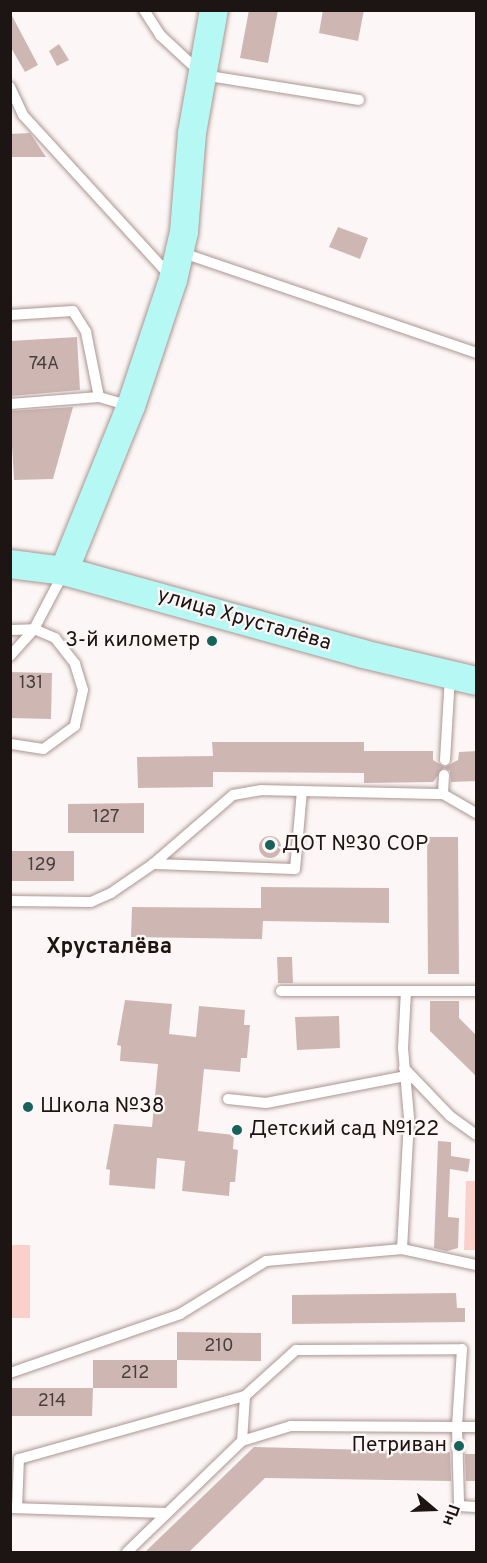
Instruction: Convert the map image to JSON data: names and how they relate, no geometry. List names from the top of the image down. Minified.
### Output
{"streets":{"main road":["улица Хрусталёва"]},"districts":["Хрусталёва"],"places":["3-й километр","ДОТ №30 СОР","Школа №38","Детский сад №122","Петриван"],"house_numbers":["74А","131","127","129","210","212","214"],"north":"right"}
